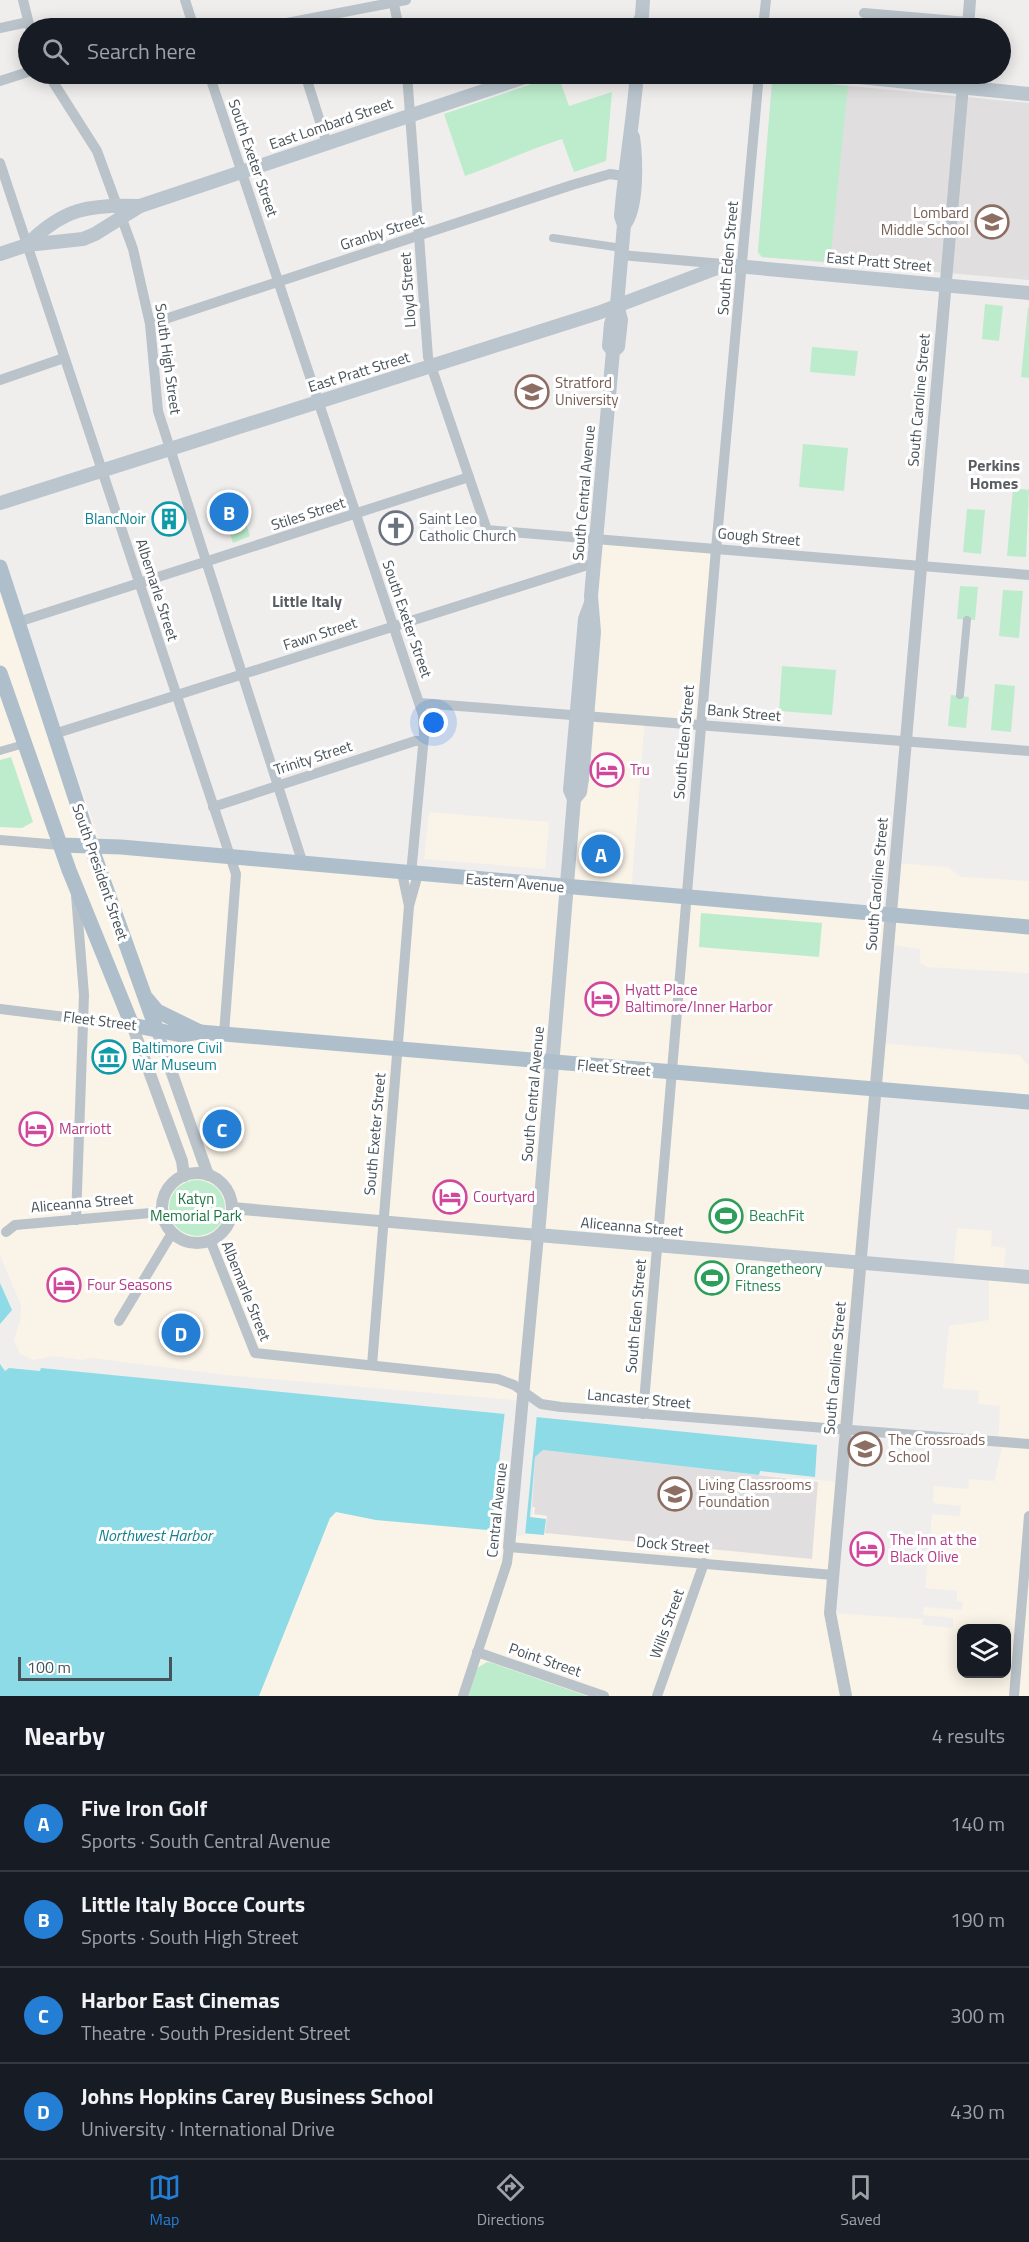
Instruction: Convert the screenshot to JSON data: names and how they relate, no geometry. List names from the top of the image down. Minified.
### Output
{"streets":{"main road":["East Lombard Street","East Pratt Street","South Central Avenue","South President Street","Eastern Avenue","Fleet Street","Aliceanna Street"],"street":["South Exeter Street","Granby Street","South Eden Street","Lloyd Street","South High Street","South Caroline Street","Stiles Street","Gough Street","Albemarle Street","Fawn Street","Bank Street","Trinity Street","Lancaster Street","Central Avenue","Dock Street","Wills Street","Point Street"]},"crossings":[["East Lombard Street","South Exeter Street"],["East Lombard Street","Lloyd Street"],["East Lombard Street","South High Street"],["East Lombard Street","Albemarle Street"],["South Exeter Street","Granby Street"],["South Exeter Street","East Pratt Street"],["South Exeter Street","Stiles Street"],["South Exeter Street","Fawn Street"],["South Exeter Street","Bank Street"],["South Exeter Street","Trinity Street"],["South Exeter Street","Eastern Avenue"],["South Exeter Street","Fleet Street"],["South Exeter Street","Aliceanna Street"],["South Exeter Street","Lancaster Street"],["Granby Street","Lloyd Street"],["Granby Street","South High Street"],["Granby Street","South Central Avenue"],["South Eden Street","East Pratt Street"],["South Eden Street","Gough Street"],["South Eden Street","Bank Street"],["South Eden Street","Eastern Avenue"],["South Eden Street","Fleet Street"],["South Eden Street","Aliceanna Street"],["South Eden Street","Lancaster Street"],["East Pratt Street","Lloyd Street"],["East Pratt Street","South High Street"],["East Pratt Street","South Caroline Street"],["East Pratt Street","South Central Avenue"],["East Pratt Street","Albemarle Street"],["Lloyd Street","Stiles Street"],["Lloyd Street","Gough Street"],["South High Street","Stiles Street"],["South High Street","Fawn Street"],["South High Street","Trinity Street"],["South High Street","Eastern Avenue"],["South Caroline Street","Gough Street"],["South Caroline Street","Bank Street"],["South Caroline Street","Eastern Avenue"],["South Caroline Street","Fleet Street"],["South Caroline Street","Aliceanna Street"],["South Caroline Street","Lancaster Street"],["South Caroline Street","Dock Street"],["South Central Avenue","Gough Street"],["South Central Avenue","Fawn Street"],["South Central Avenue","Bank Street"],["South Central Avenue","Eastern Avenue"],["South Central Avenue","Fleet Street"],["South Central Avenue","Aliceanna Street"],["South Central Avenue","Lancaster Street"],["South Central Avenue","Central Avenue"],["Stiles Street","Albemarle Street"],["Stiles Street","South President Street"],["Albemarle Street","Fawn Street"],["Albemarle Street","Trinity Street"],["Albemarle Street","South President Street"],["Albemarle Street","Eastern Avenue"],["Albemarle Street","Fleet Street"],["Albemarle Street","Aliceanna Street"],["Albemarle Street","Lancaster Street"],["Fawn Street","South President Street"],["South President Street","Eastern Avenue"],["South President Street","Fleet Street"],["South President Street","Aliceanna Street"],["Lancaster Street","Central Avenue"],["Central Avenue","Dock Street"],["Central Avenue","Point Street"],["Dock Street","Wills Street"]],"districts":["Perkins Homes","Little Italy"],"water":["Northwest Harbor"],"parks":["Katyn Memorial Park"],"places":{"school or university":["Lombard Middle School","Stratford University","The Crossroads School","Living Classrooms Foundation"],"building":["BlancNoir"],"church":["Saint Leo Catholic Church"],"hotel":["Tru","Hyatt Place Baltimore/Inner Harbor","Marriott","Courtyard","Four Seasons","The Inn at the Black Olive"],"museum":["Baltimore Civil War Museum"],"sports":["BeachFit","Orangetheory Fitness"]},"scale_bar":"100 m","page":{"search":"Search here","pins":["B","A","C","D"],"scale":"100 m","heading":["Nearby","4 results"],"list":[{"mark":"A","name":"Five Iron Golf","note":"Sports · South Central Avenue","value":"140 m"},{"mark":"B","name":"Little Italy Bocce Courts","note":"Sports · South High Street","value":"190 m"},{"mark":"C","name":"Harbor East Cinemas","note":"Theatre · South President Street","value":"300 m"},{"mark":"D","name":"Johns Hopkins Carey Business School","note":"University · International Drive","value":"430 m"}],"nav":["Map","Directions","Saved"]}}
